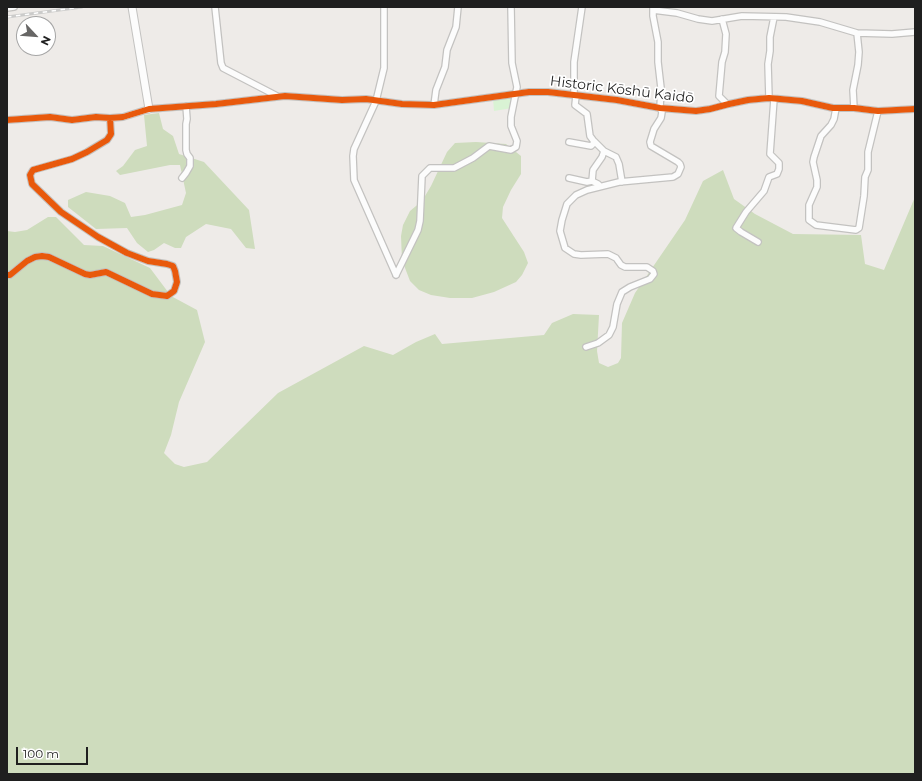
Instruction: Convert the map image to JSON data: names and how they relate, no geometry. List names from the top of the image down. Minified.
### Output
{"streets":{"street":["Historic Kōshū Kaidō"]},"scale_bar":"100 m","north":"bottom right"}
